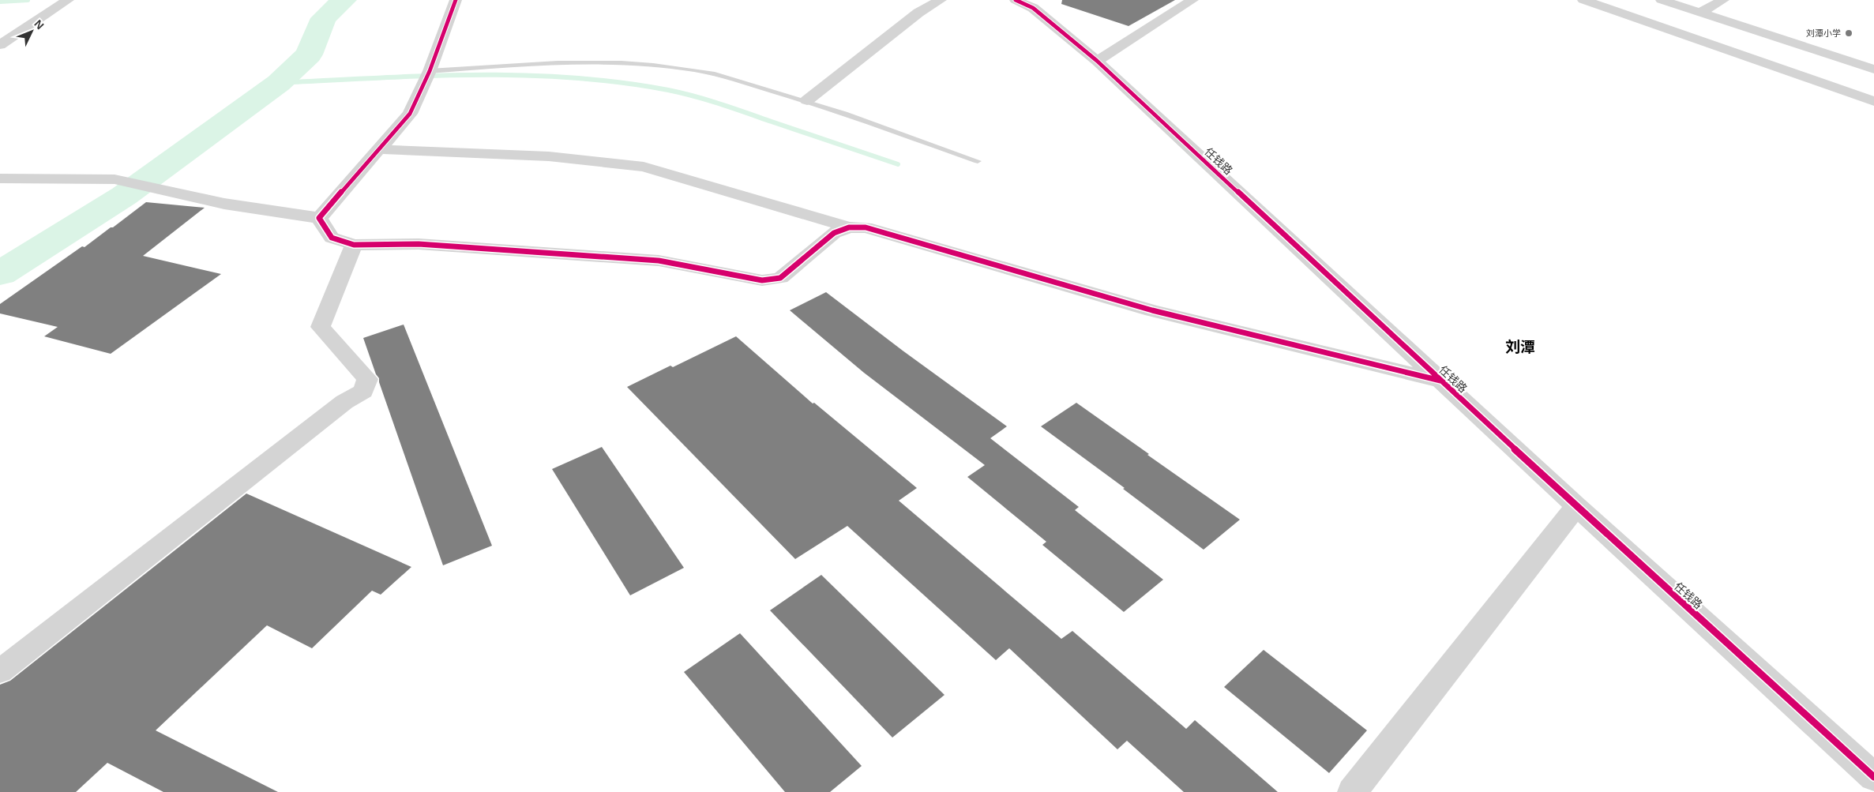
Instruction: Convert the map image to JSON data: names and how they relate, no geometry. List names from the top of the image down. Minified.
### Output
{"streets":{"street":["任钱路"]},"districts":["刘潭"],"places":["刘潭小学"],"north":"top right"}
